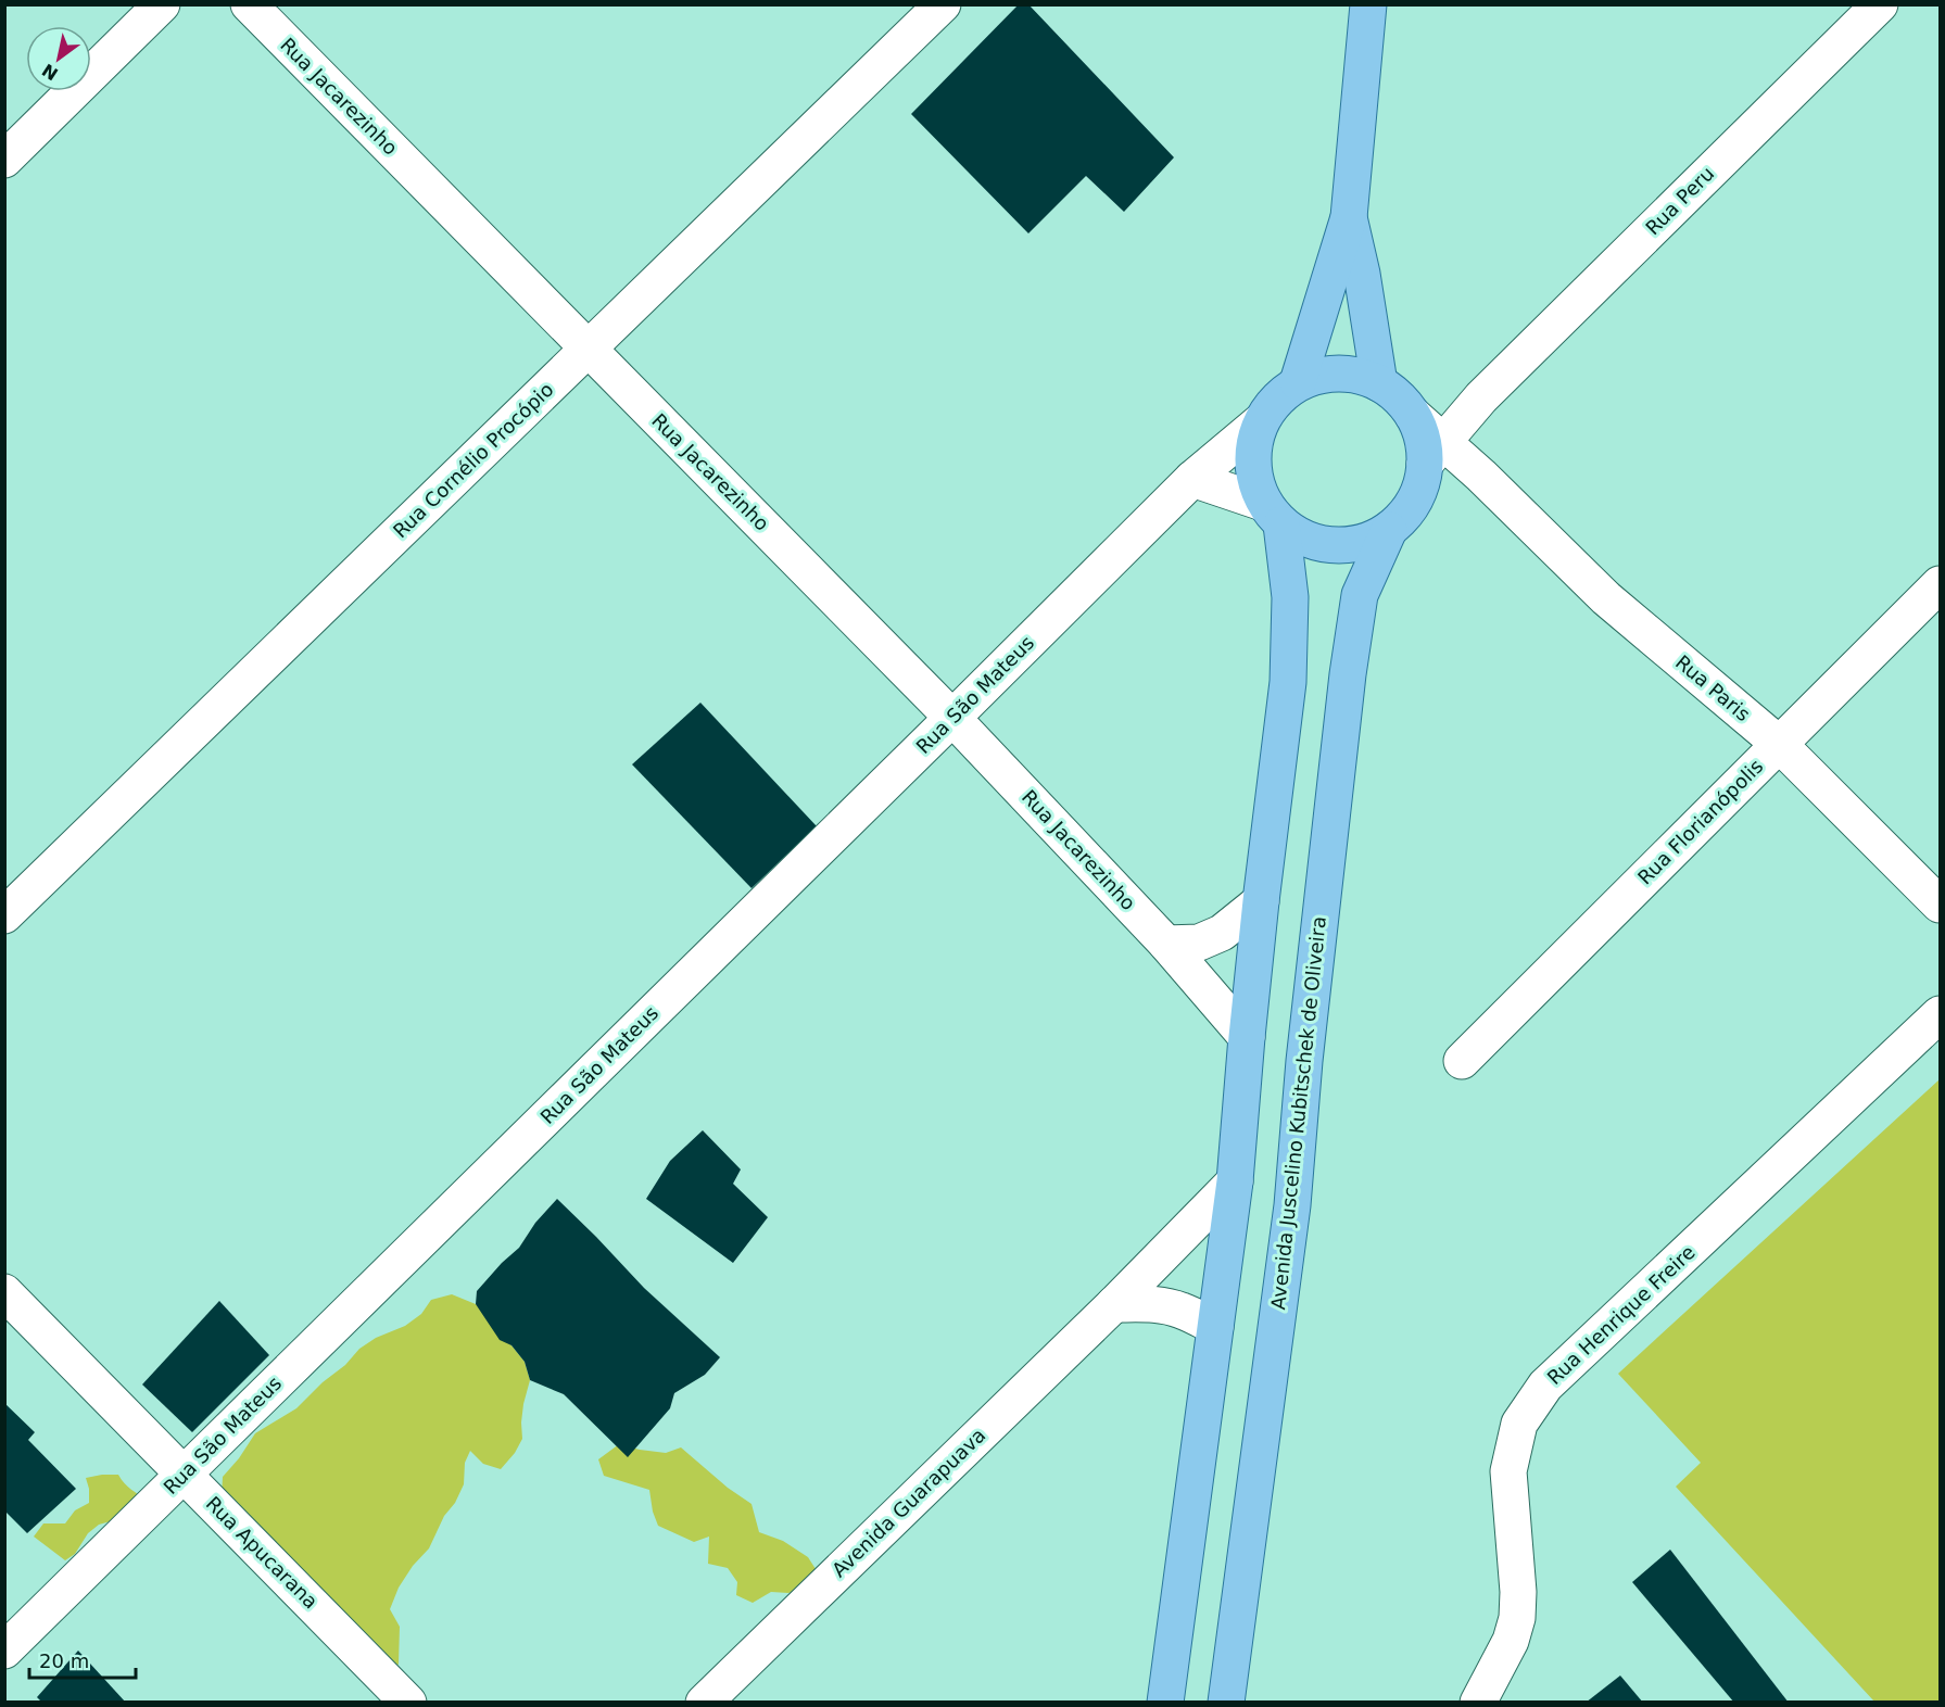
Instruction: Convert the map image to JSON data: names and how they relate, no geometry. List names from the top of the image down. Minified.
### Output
{"streets":{"main road":["Avenida Juscelino Kubitschek de Oliveira"],"street":["Rua Jacarezinho","Rua Peru","Rua Cornélio Procópio","Rua Paris","Rua São Mateus","Rua Florianópolis","Rua Henrique Freire","Avenida Guarapuava","Rua Apucarana"]},"crossings":[["Rua Jacarezinho","Rua Cornélio Procópio"],["Rua Jacarezinho","Rua São Mateus"],["Rua Peru","Rua Paris"],["Rua Peru","Rua São Mateus"],["Rua Peru","Avenida Juscelino Kubitschek de Oliveira"],["Rua Paris","Rua São Mateus"],["Rua Paris","Rua Florianópolis"],["Rua Paris","Avenida Juscelino Kubitschek de Oliveira"],["Rua São Mateus","Avenida Juscelino Kubitschek de Oliveira"],["Rua São Mateus","Rua Apucarana"]],"scale_bar":"20 m","north":"bottom left"}
